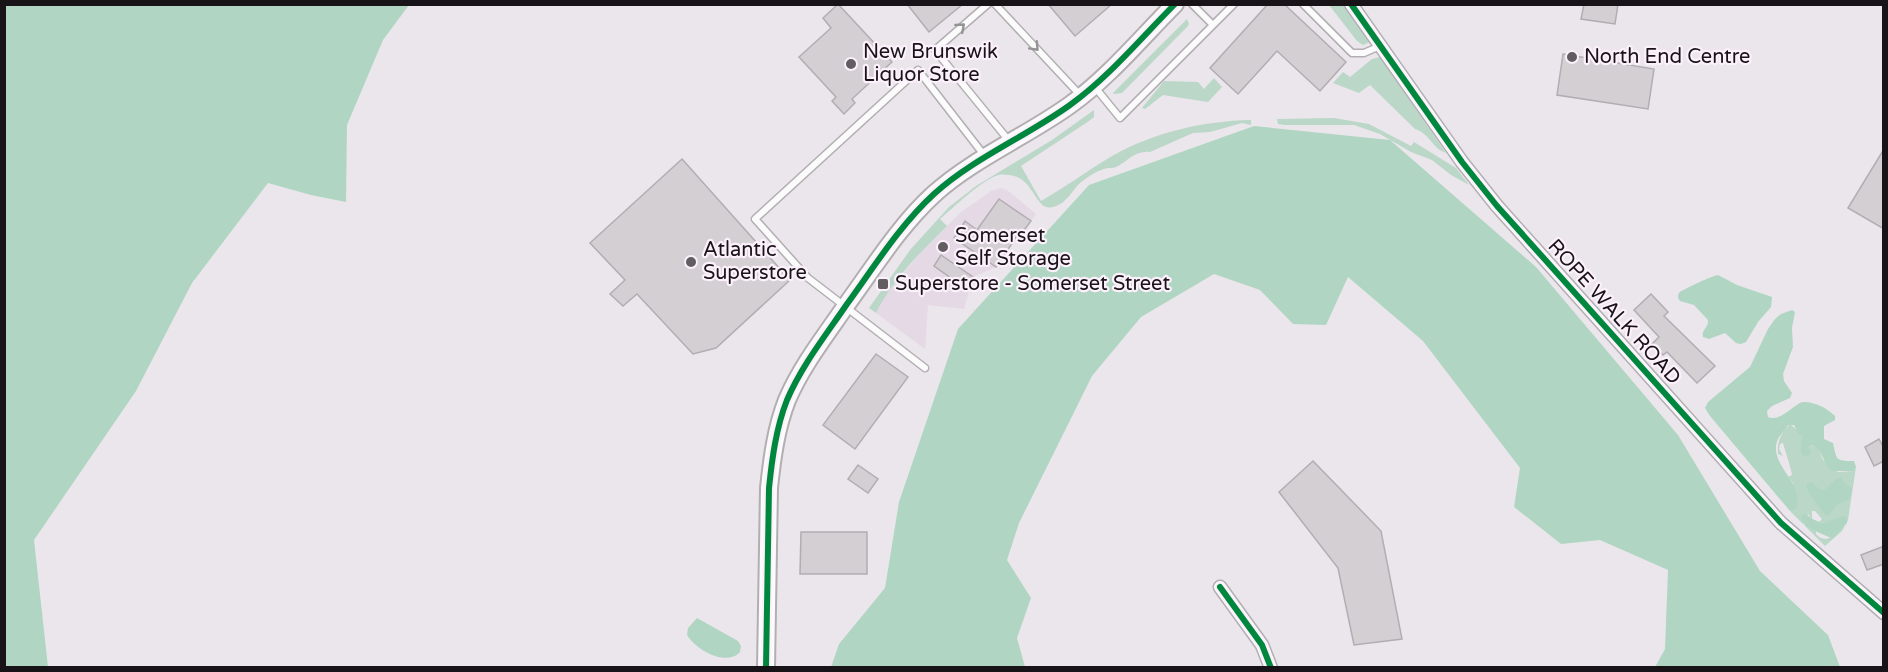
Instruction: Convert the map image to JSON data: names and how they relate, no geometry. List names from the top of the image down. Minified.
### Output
{"streets":{"street":["ROPE WALK ROAD"]},"places":{"other":["North End Centre","New Brunswik Liquor Store","Somerset Self Storage","Atlantic Superstore"],"transit":["Superstore - Somerset Street"]}}
